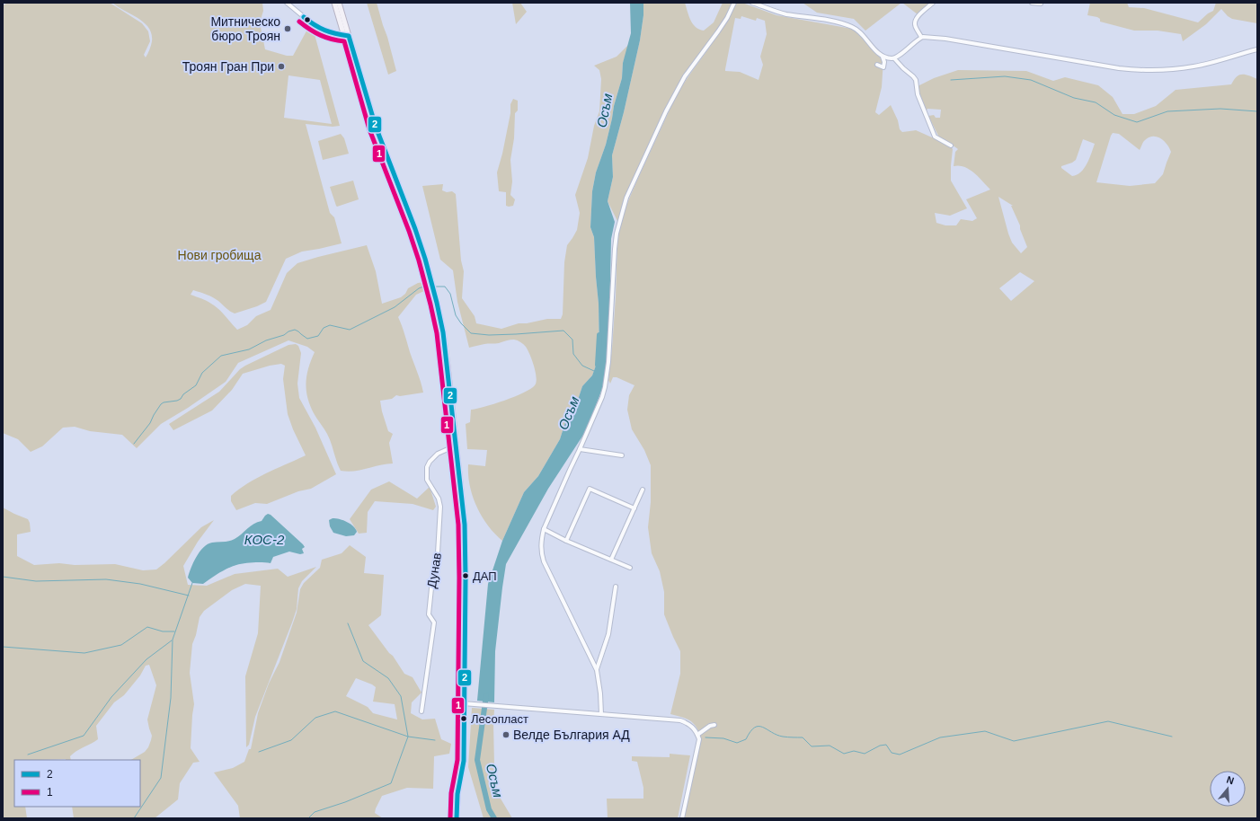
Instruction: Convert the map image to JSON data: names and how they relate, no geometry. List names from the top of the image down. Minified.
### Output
{"streets":{"street":["Дунав"]},"water":["Осъм","КОС-2"],"parks":["Нови гробища"],"places":["Митническо бюро Троян","Троян Гран При","ДАП","Лесопласт","Велде България АД"],"lines":["transit line 2","transit line 1"],"legend":["2","1"],"north":"top"}
